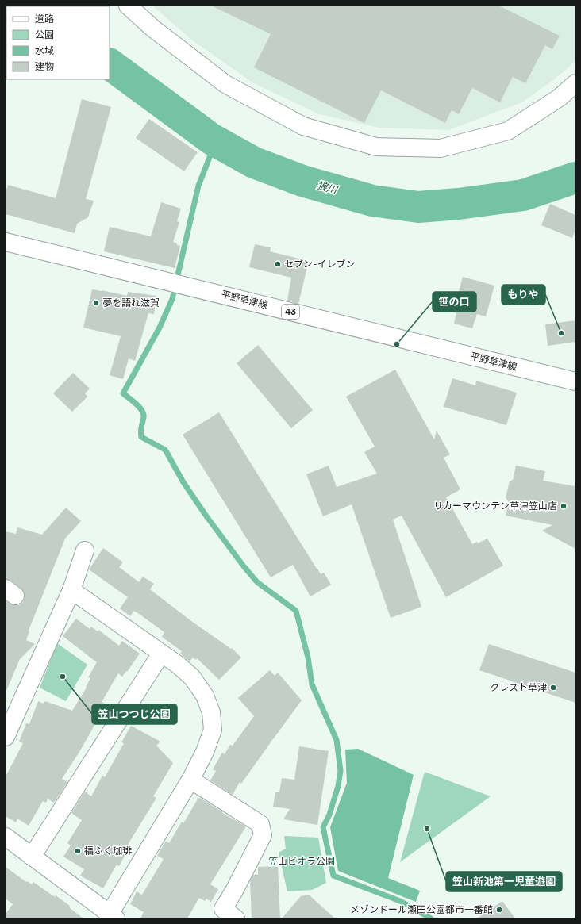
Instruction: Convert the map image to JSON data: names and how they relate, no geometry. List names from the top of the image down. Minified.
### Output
{"streets":{"street":["平野草津線","43"]},"water":["狼川"],"parks":["笠山ビオラ公園"],"places":["セブン-イレブン","夢を語れ滋賀","もりや","笹の口","リカーマウンテン草津笠山店","笠山つつじ公園","クレスト草津","笠山新池第一児童遊園","福ふく珈琲","メゾンドール瀬田公園都市一番館"],"legend":["道路","公園","水域","建物"]}
